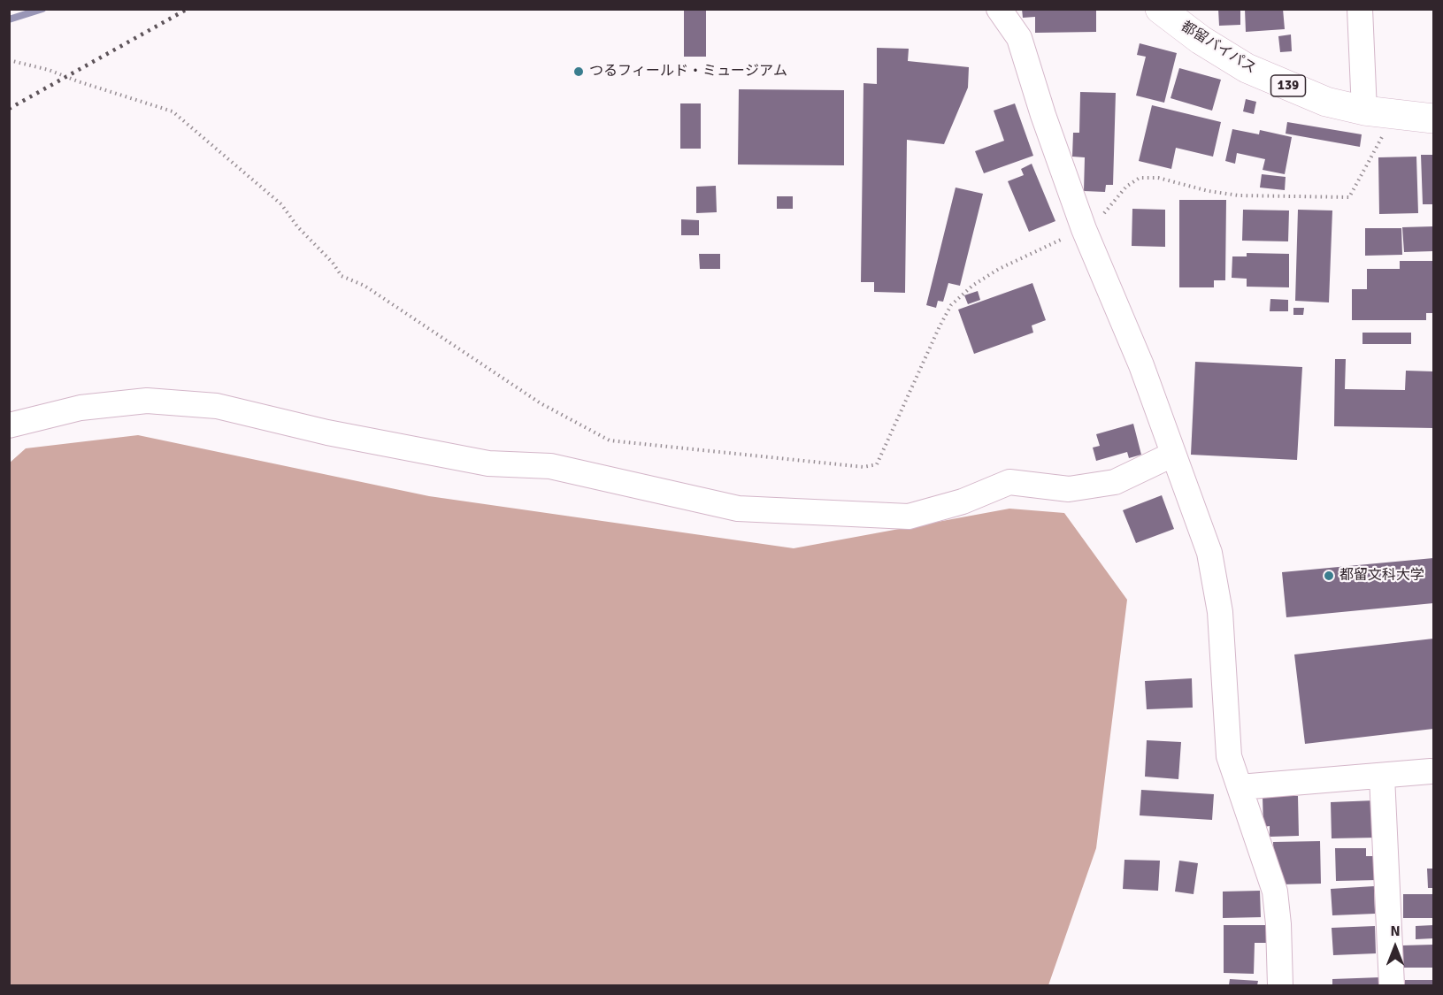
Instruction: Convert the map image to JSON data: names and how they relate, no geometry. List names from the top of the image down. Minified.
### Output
{"streets":{"highway":["都留バイパス","139"]},"places":["つるフィールド・ミュージアム","都留文科大学"],"north":"top"}
